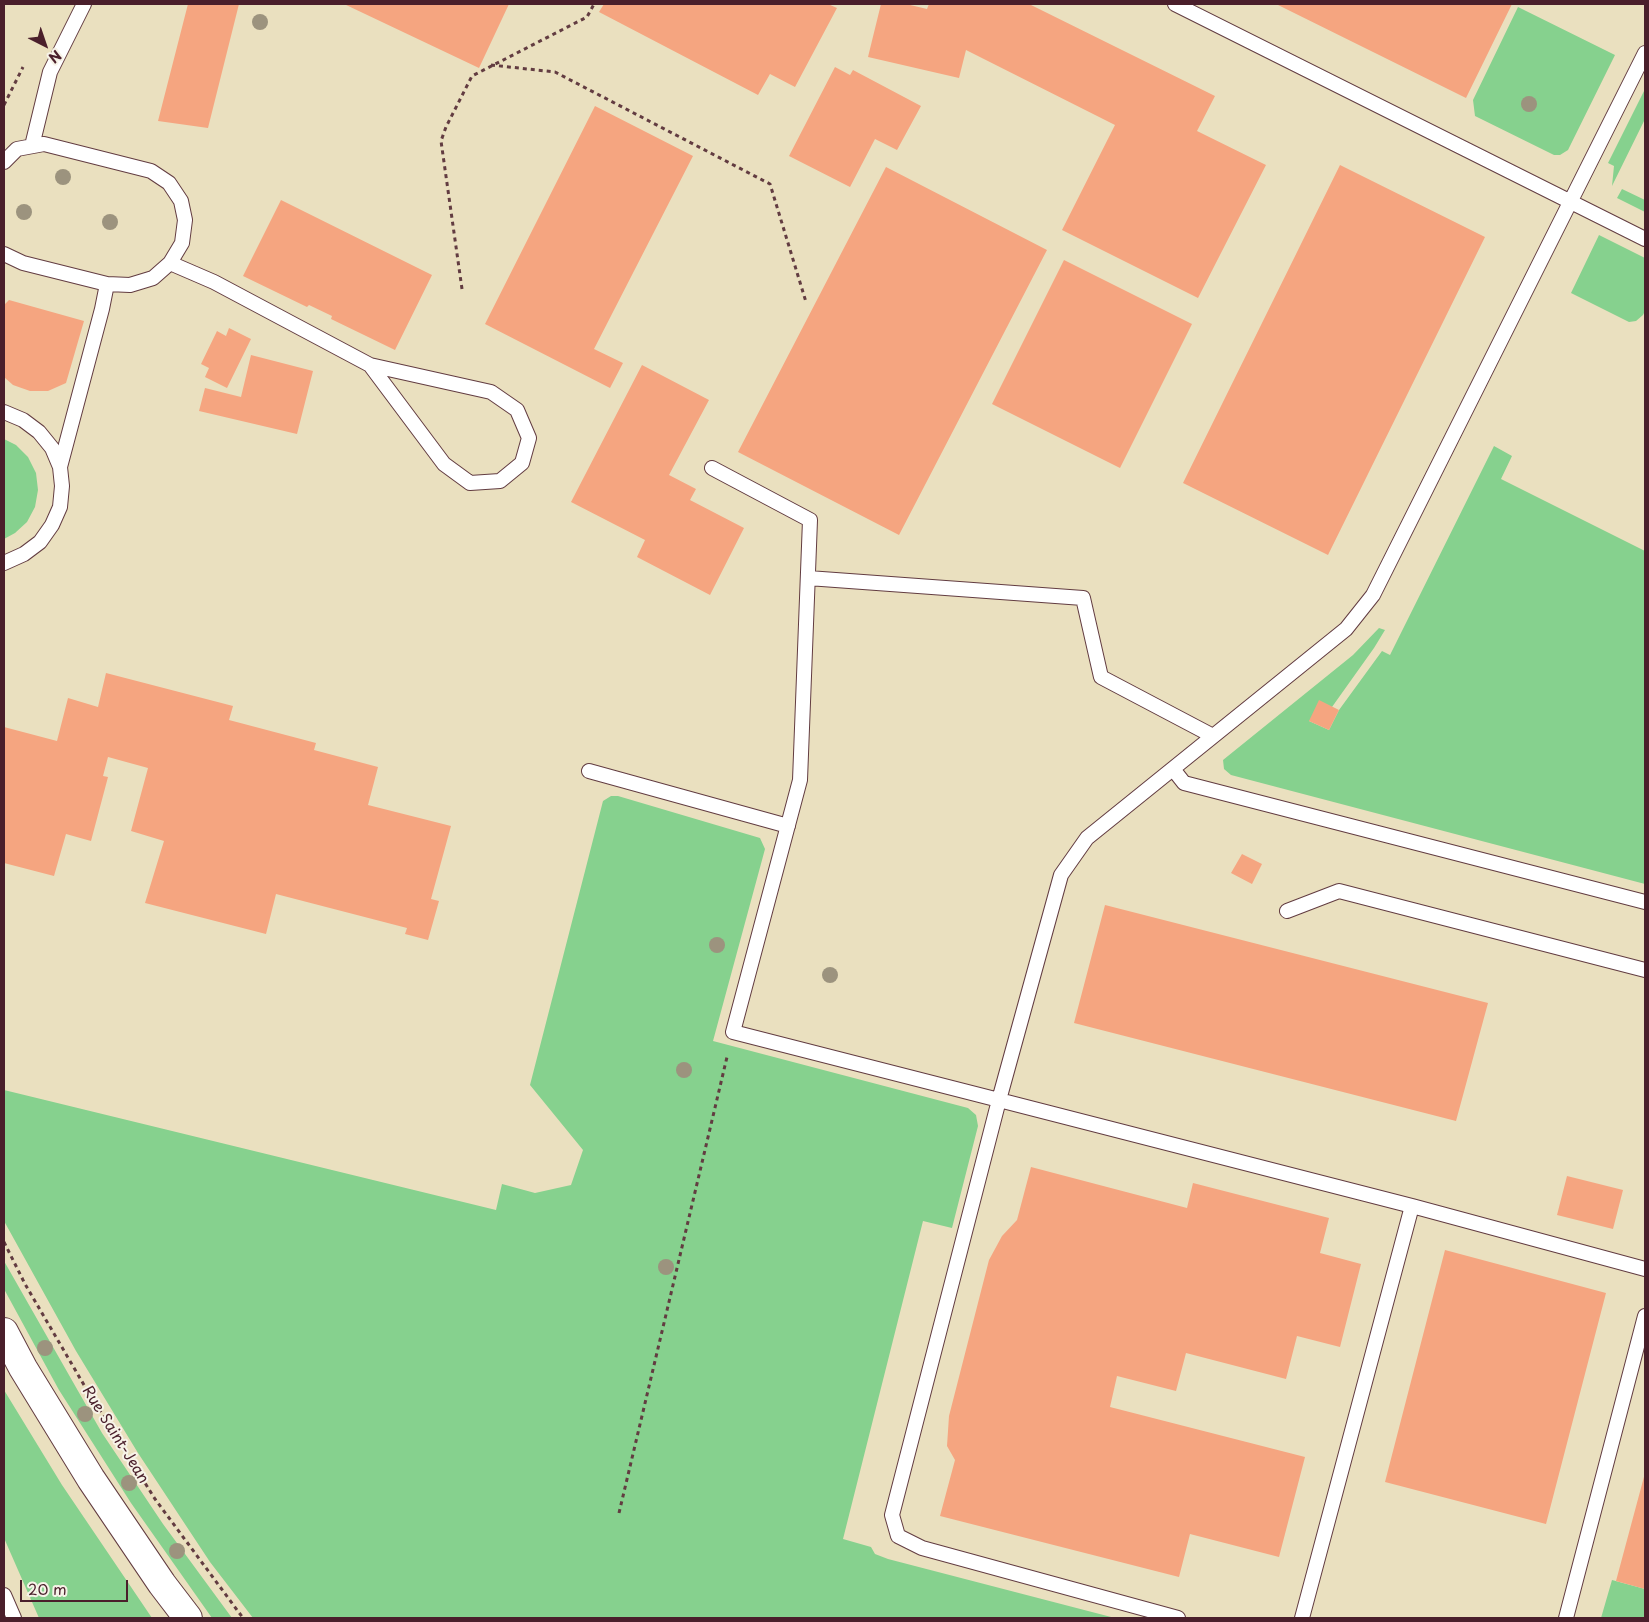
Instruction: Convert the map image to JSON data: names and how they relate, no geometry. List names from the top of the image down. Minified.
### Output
{"streets":{"path":["Rue Saint-Jean"]},"scale_bar":"20 m","north":"bottom right"}
